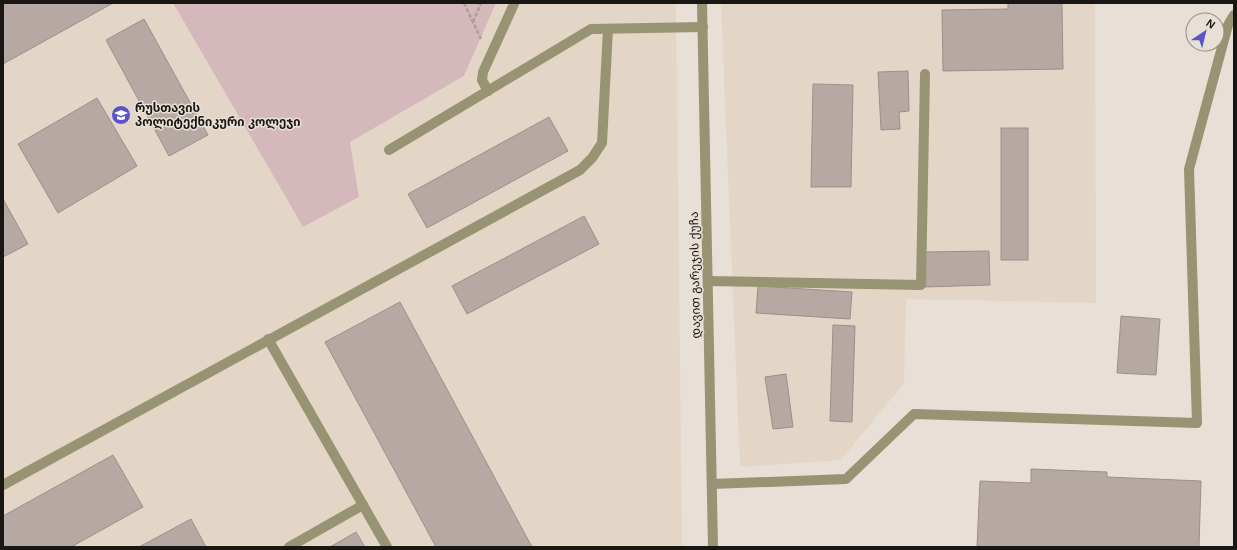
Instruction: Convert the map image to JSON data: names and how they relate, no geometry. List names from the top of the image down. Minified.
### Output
{"streets":{"street":["დავით გარეჯის ქუჩა"]},"places":{"school or university":["რუსთავის პოლიტექნიკური კოლეჯი"]},"north":"top right"}
